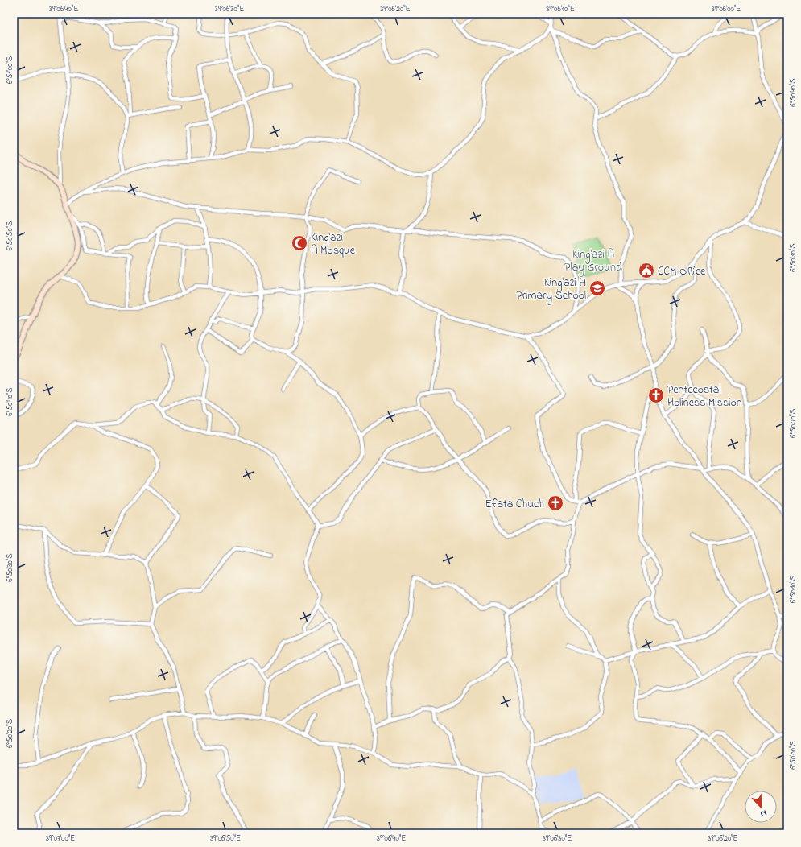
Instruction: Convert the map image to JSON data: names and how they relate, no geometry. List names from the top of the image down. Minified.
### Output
{"parks":["King'azi A Play Ground"],"places":{"mosque":["King'azi A Mosque"],"public building":["CCM Office"],"school or university":["King'azi A Primary School"],"church":["Pentecostal Holiness Mission","Efata Chuch"]},"north":"bottom","coordinates":["39°06'40\"E","39°06'30\"E","39°06'20\"E","39°06'10\"E","39°06'00\"E","6°51'00\"S","6°50'40\"S","6°50'50\"S","6°50'30\"S","6°50'20\"S","6°50'10\"S","6°50'00\"S","39°07'00\"E","39°06'50\"E"]}
